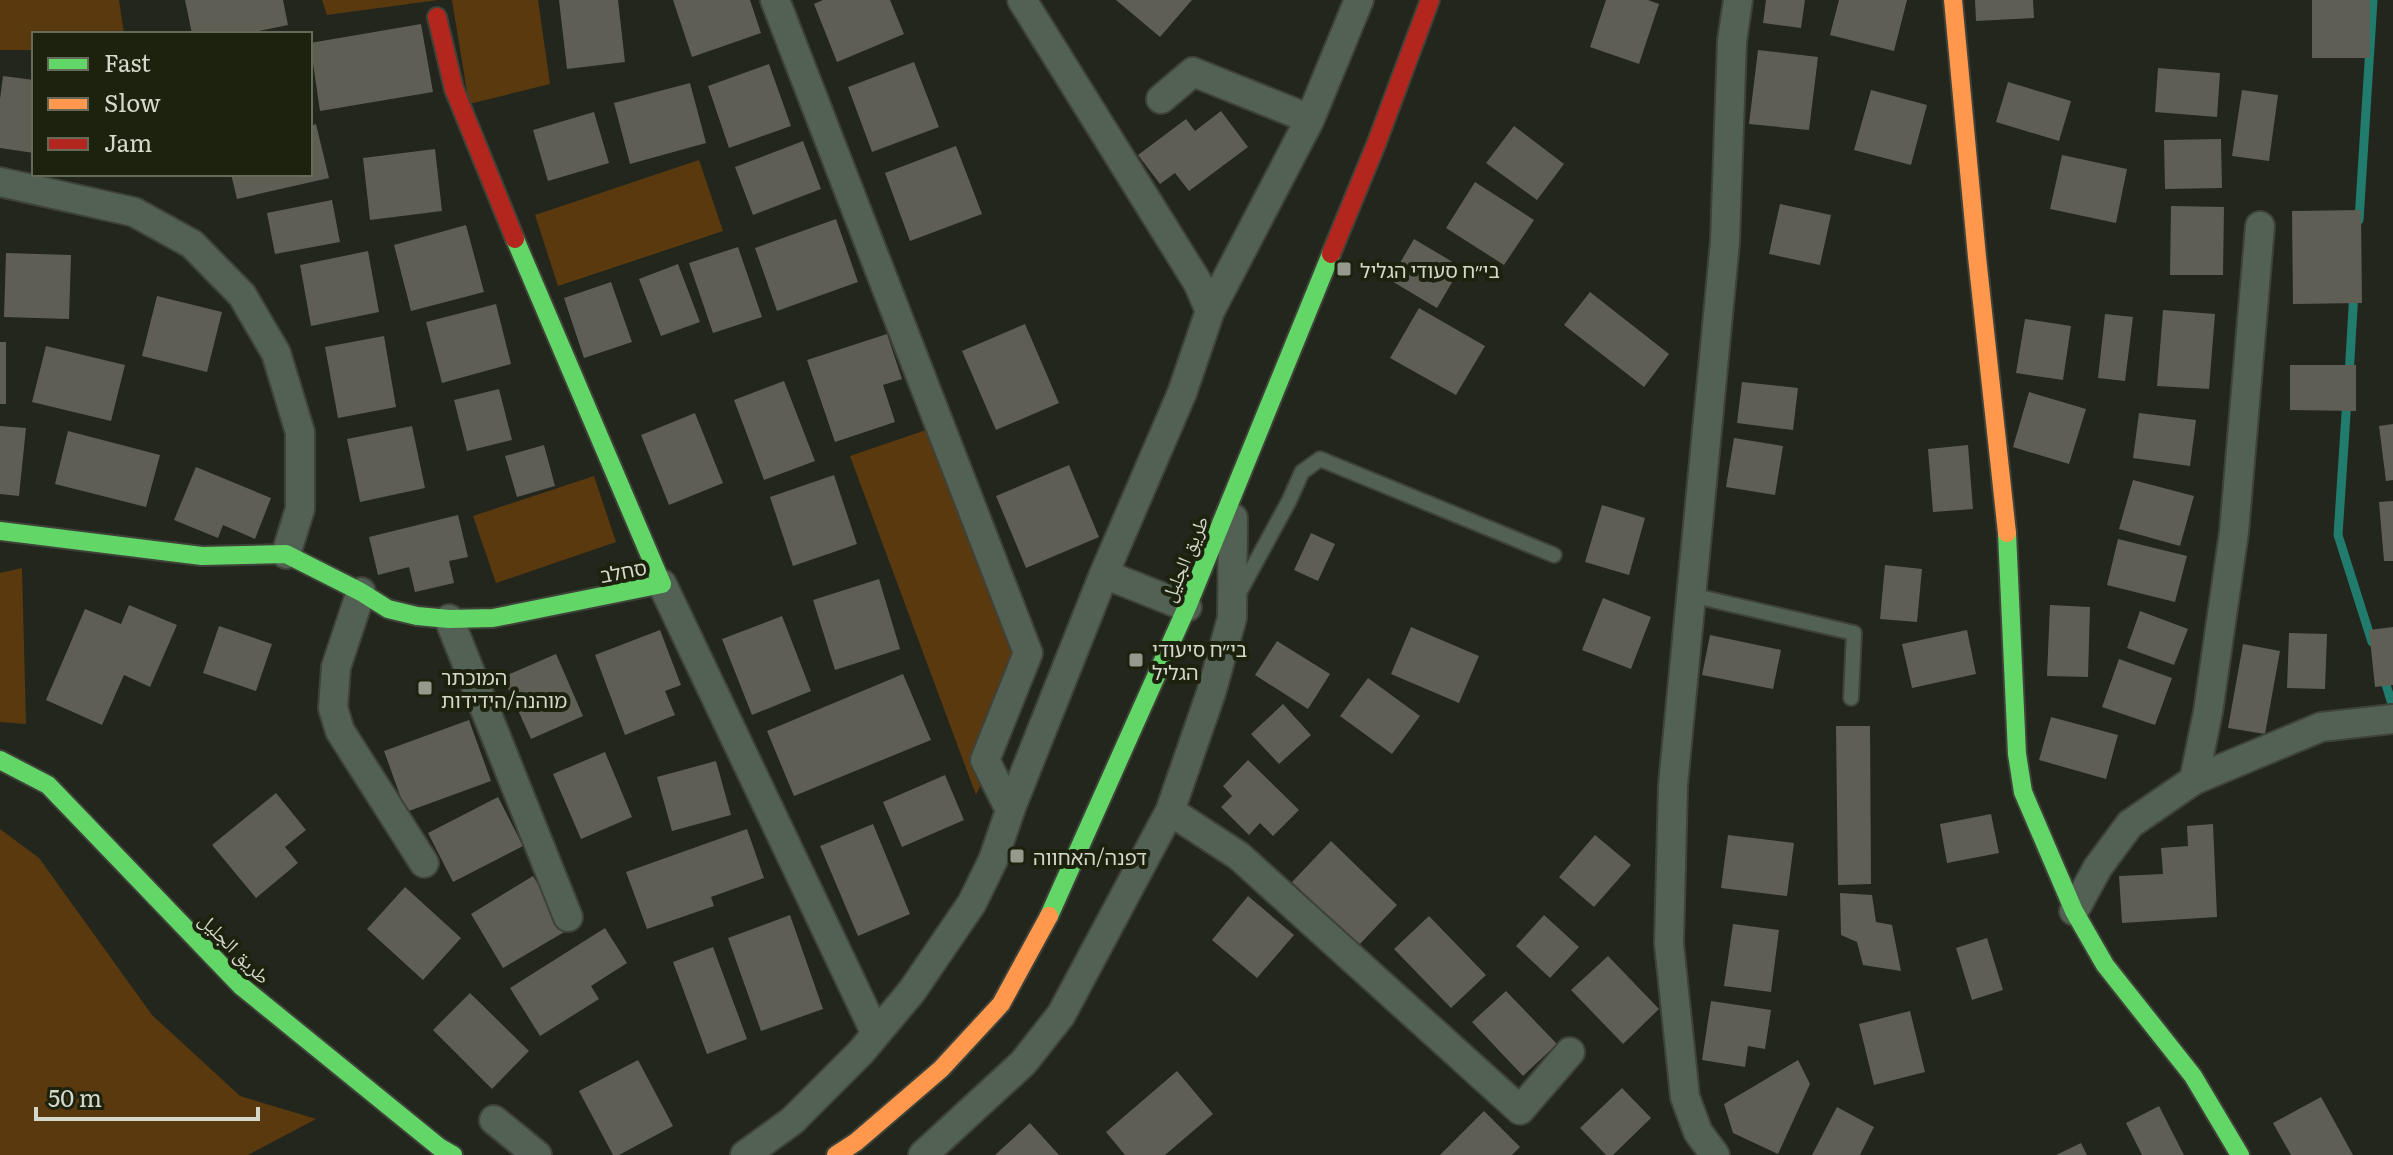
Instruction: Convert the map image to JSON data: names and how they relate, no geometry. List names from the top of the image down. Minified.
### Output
{"streets":{"street":["طريق الجليل","סחלב"]},"places":{"transit":["בי״ח סעודי הגליל","בי״ח סיעודי הגליל","המוכתר מוהנה/הידידות","דפנה/האחווה"]},"legend":["Fast","Slow","Jam"],"scale_bar":"50 m"}
